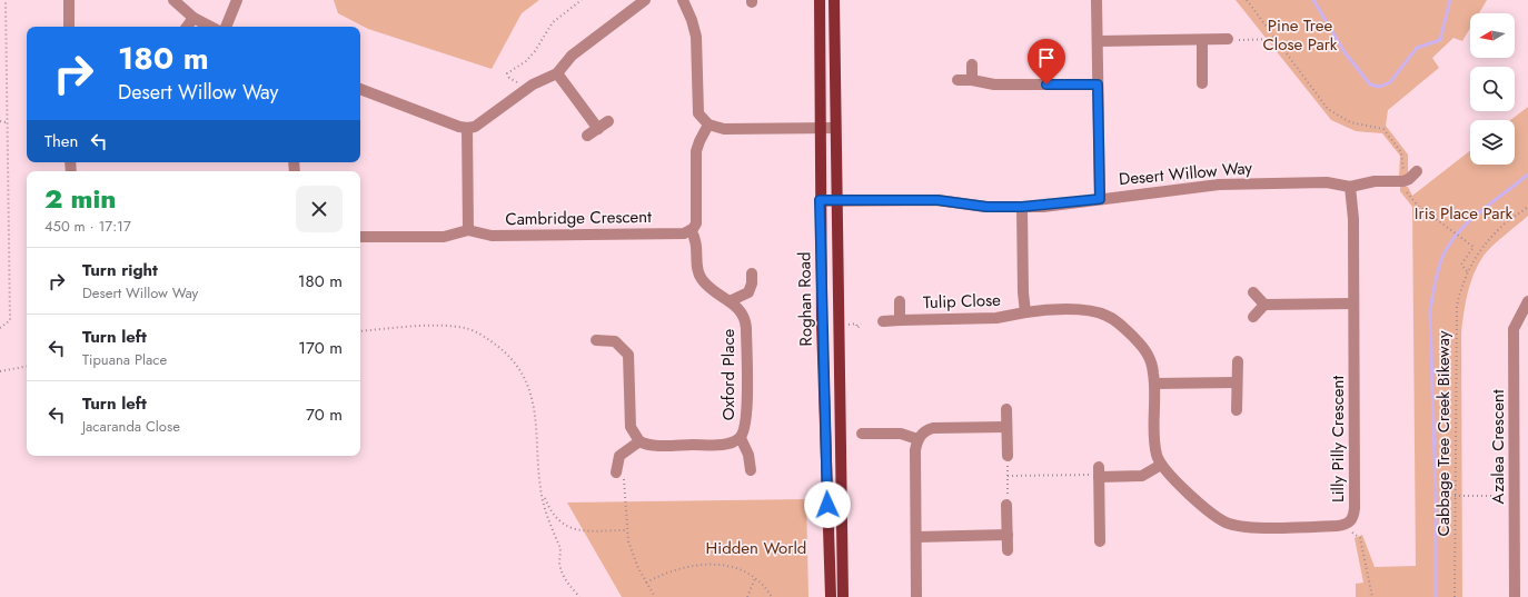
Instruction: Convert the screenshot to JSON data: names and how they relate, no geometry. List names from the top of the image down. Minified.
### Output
{"streets":{"main road":["Roghan Road"],"street":["Desert Willow Way","Cambridge Crescent","Tulip Close","Oxford Place","Lilly Pilly Crescent","Azalea Crescent"],"path":["Cabbage Tree Creek Bikeway"]},"crossings":[["Desert Willow Way","Roghan Road"],["Desert Willow Way","Lilly Pilly Crescent"],["Cambridge Crescent","Oxford Place"]],"parks":["Pine Tree Close Park","Iris Place Park","Hidden World"],"north":"left","page":{"turn":["180 m","Desert Willow Way"],"then":"Then","heading":["2 min","450 m · 17:17"],"list":[{"name":"Turn right","note":"Desert Willow Way","value":"180 m"},{"name":"Turn left","note":"Tipuana Place","value":"170 m"},{"name":"Turn left","note":"Jacaranda Close","value":"70 m"}]}}
